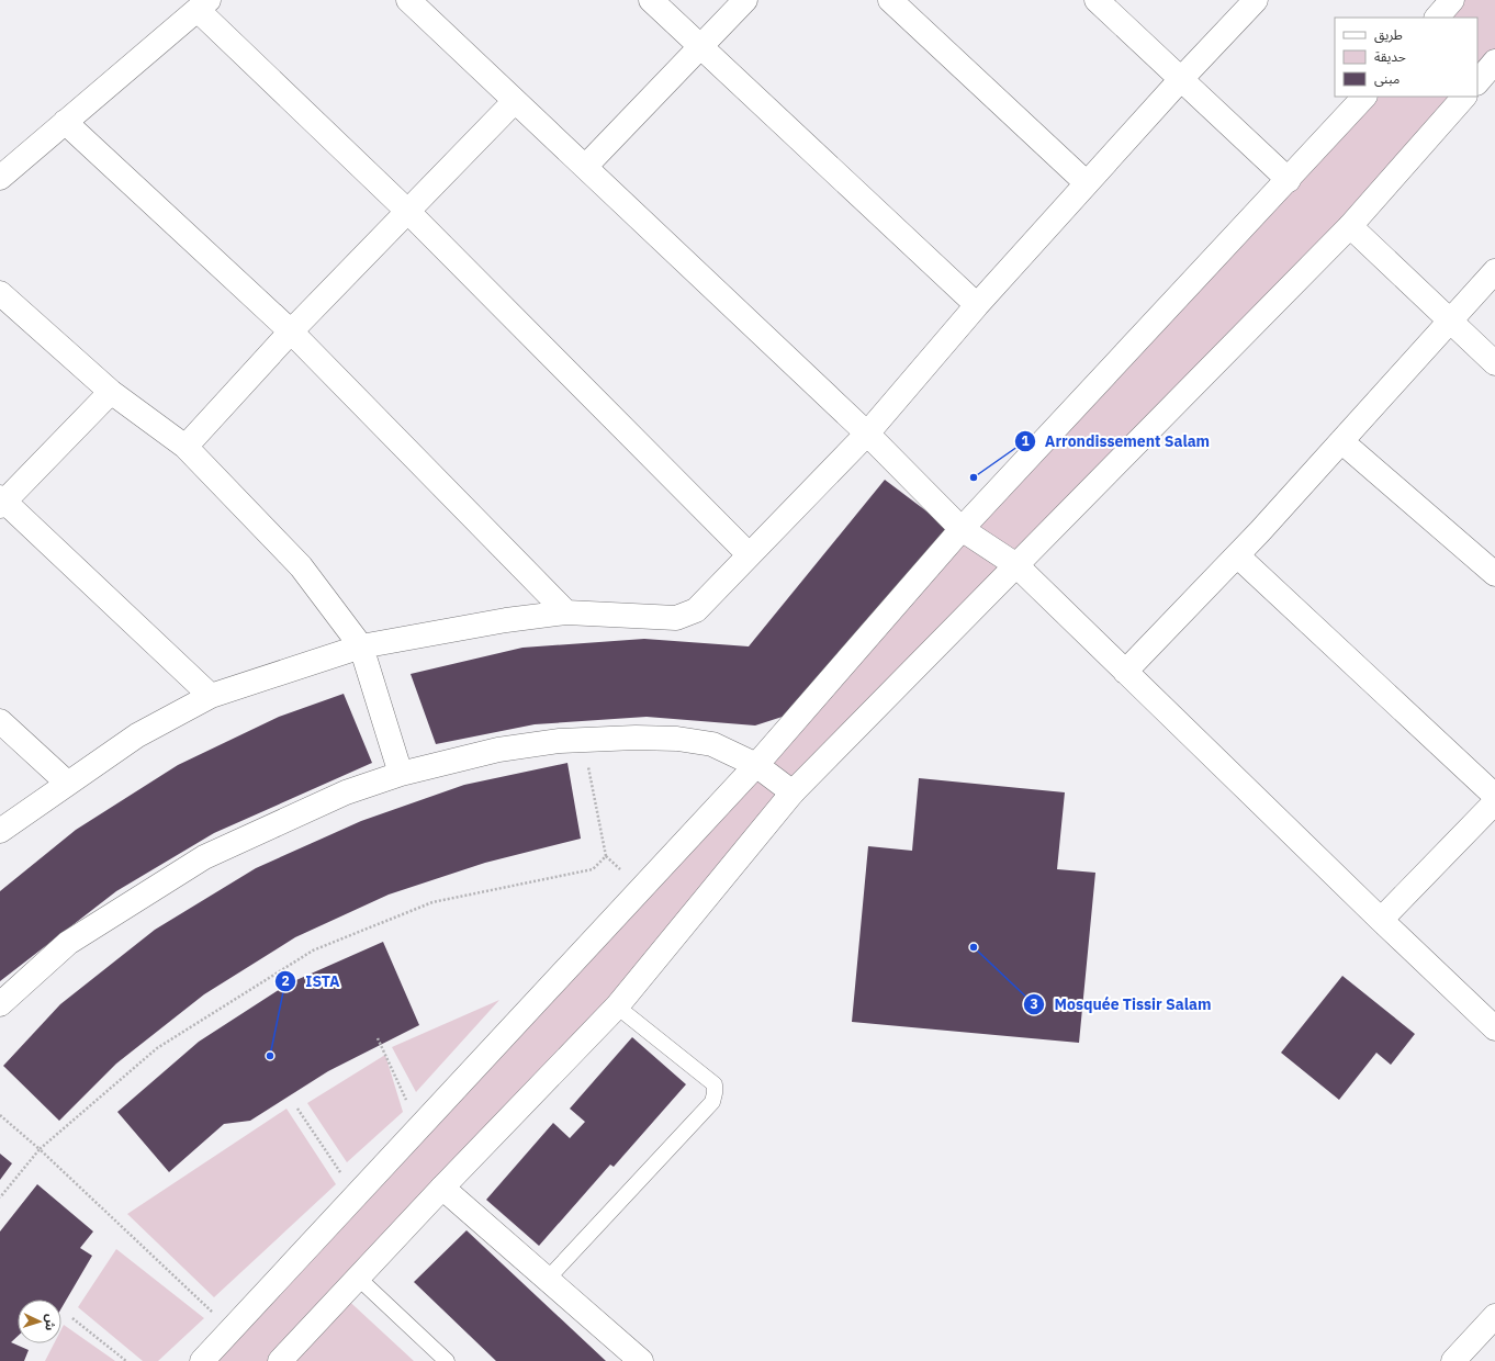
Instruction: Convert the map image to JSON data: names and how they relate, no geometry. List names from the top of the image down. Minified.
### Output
{"places":["Arrondissement Salam","Mosquée Tissir Salam","ISTA"],"legend":["طريق","حديقة","مبنى"],"north":"right"}
